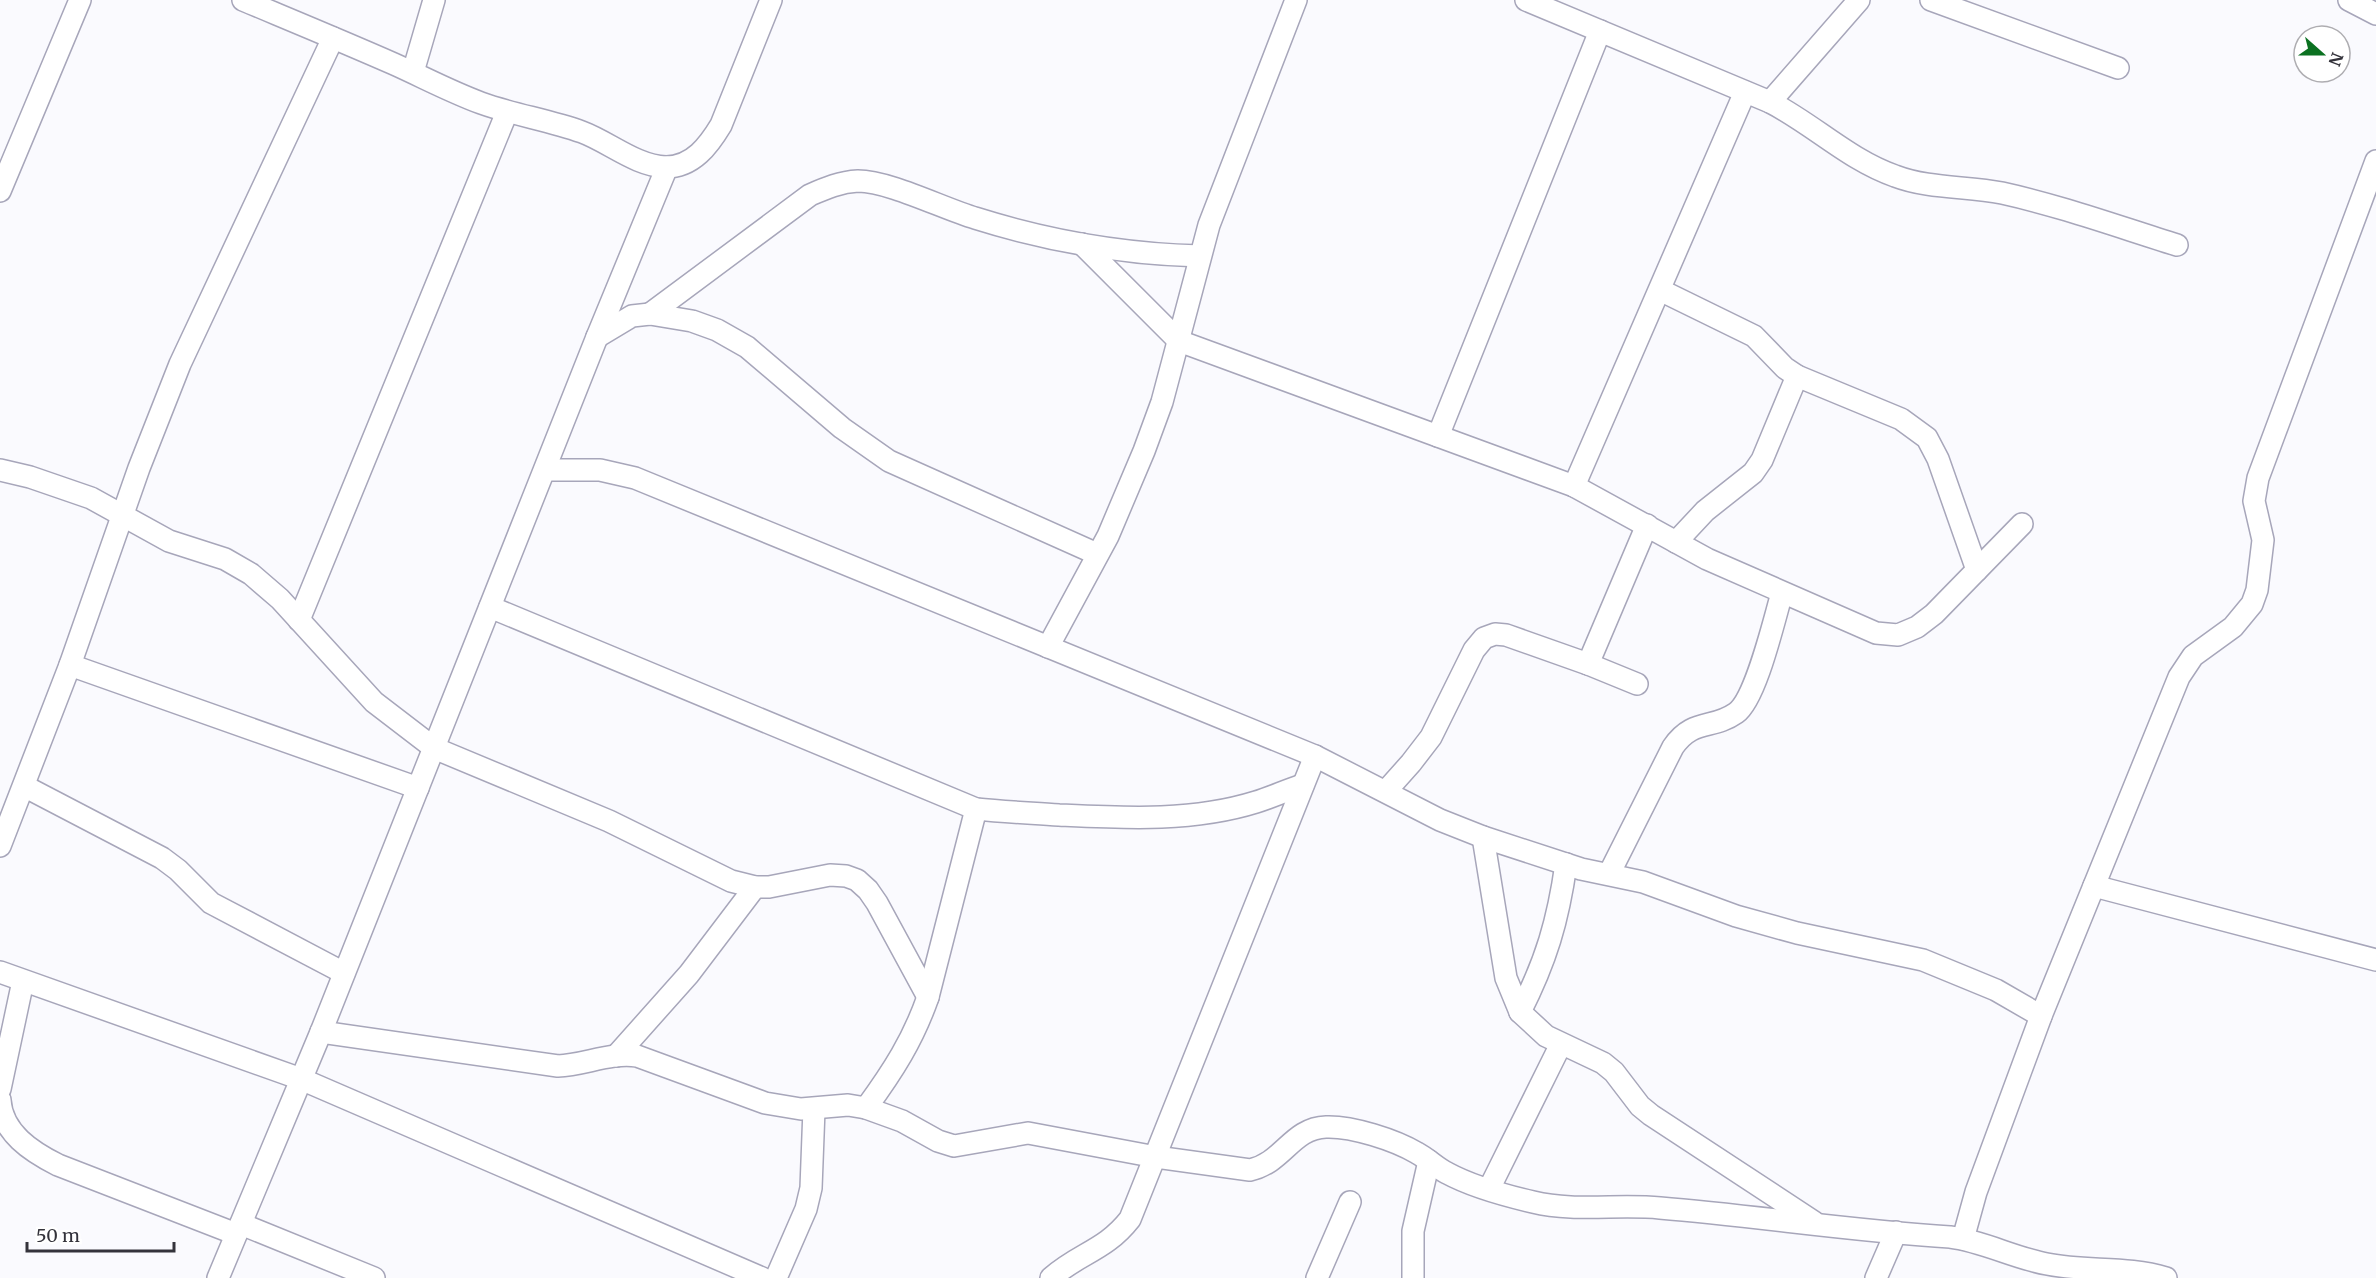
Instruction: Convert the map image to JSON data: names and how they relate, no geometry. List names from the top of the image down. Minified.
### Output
{"scale_bar":"50 m","north":"right"}
